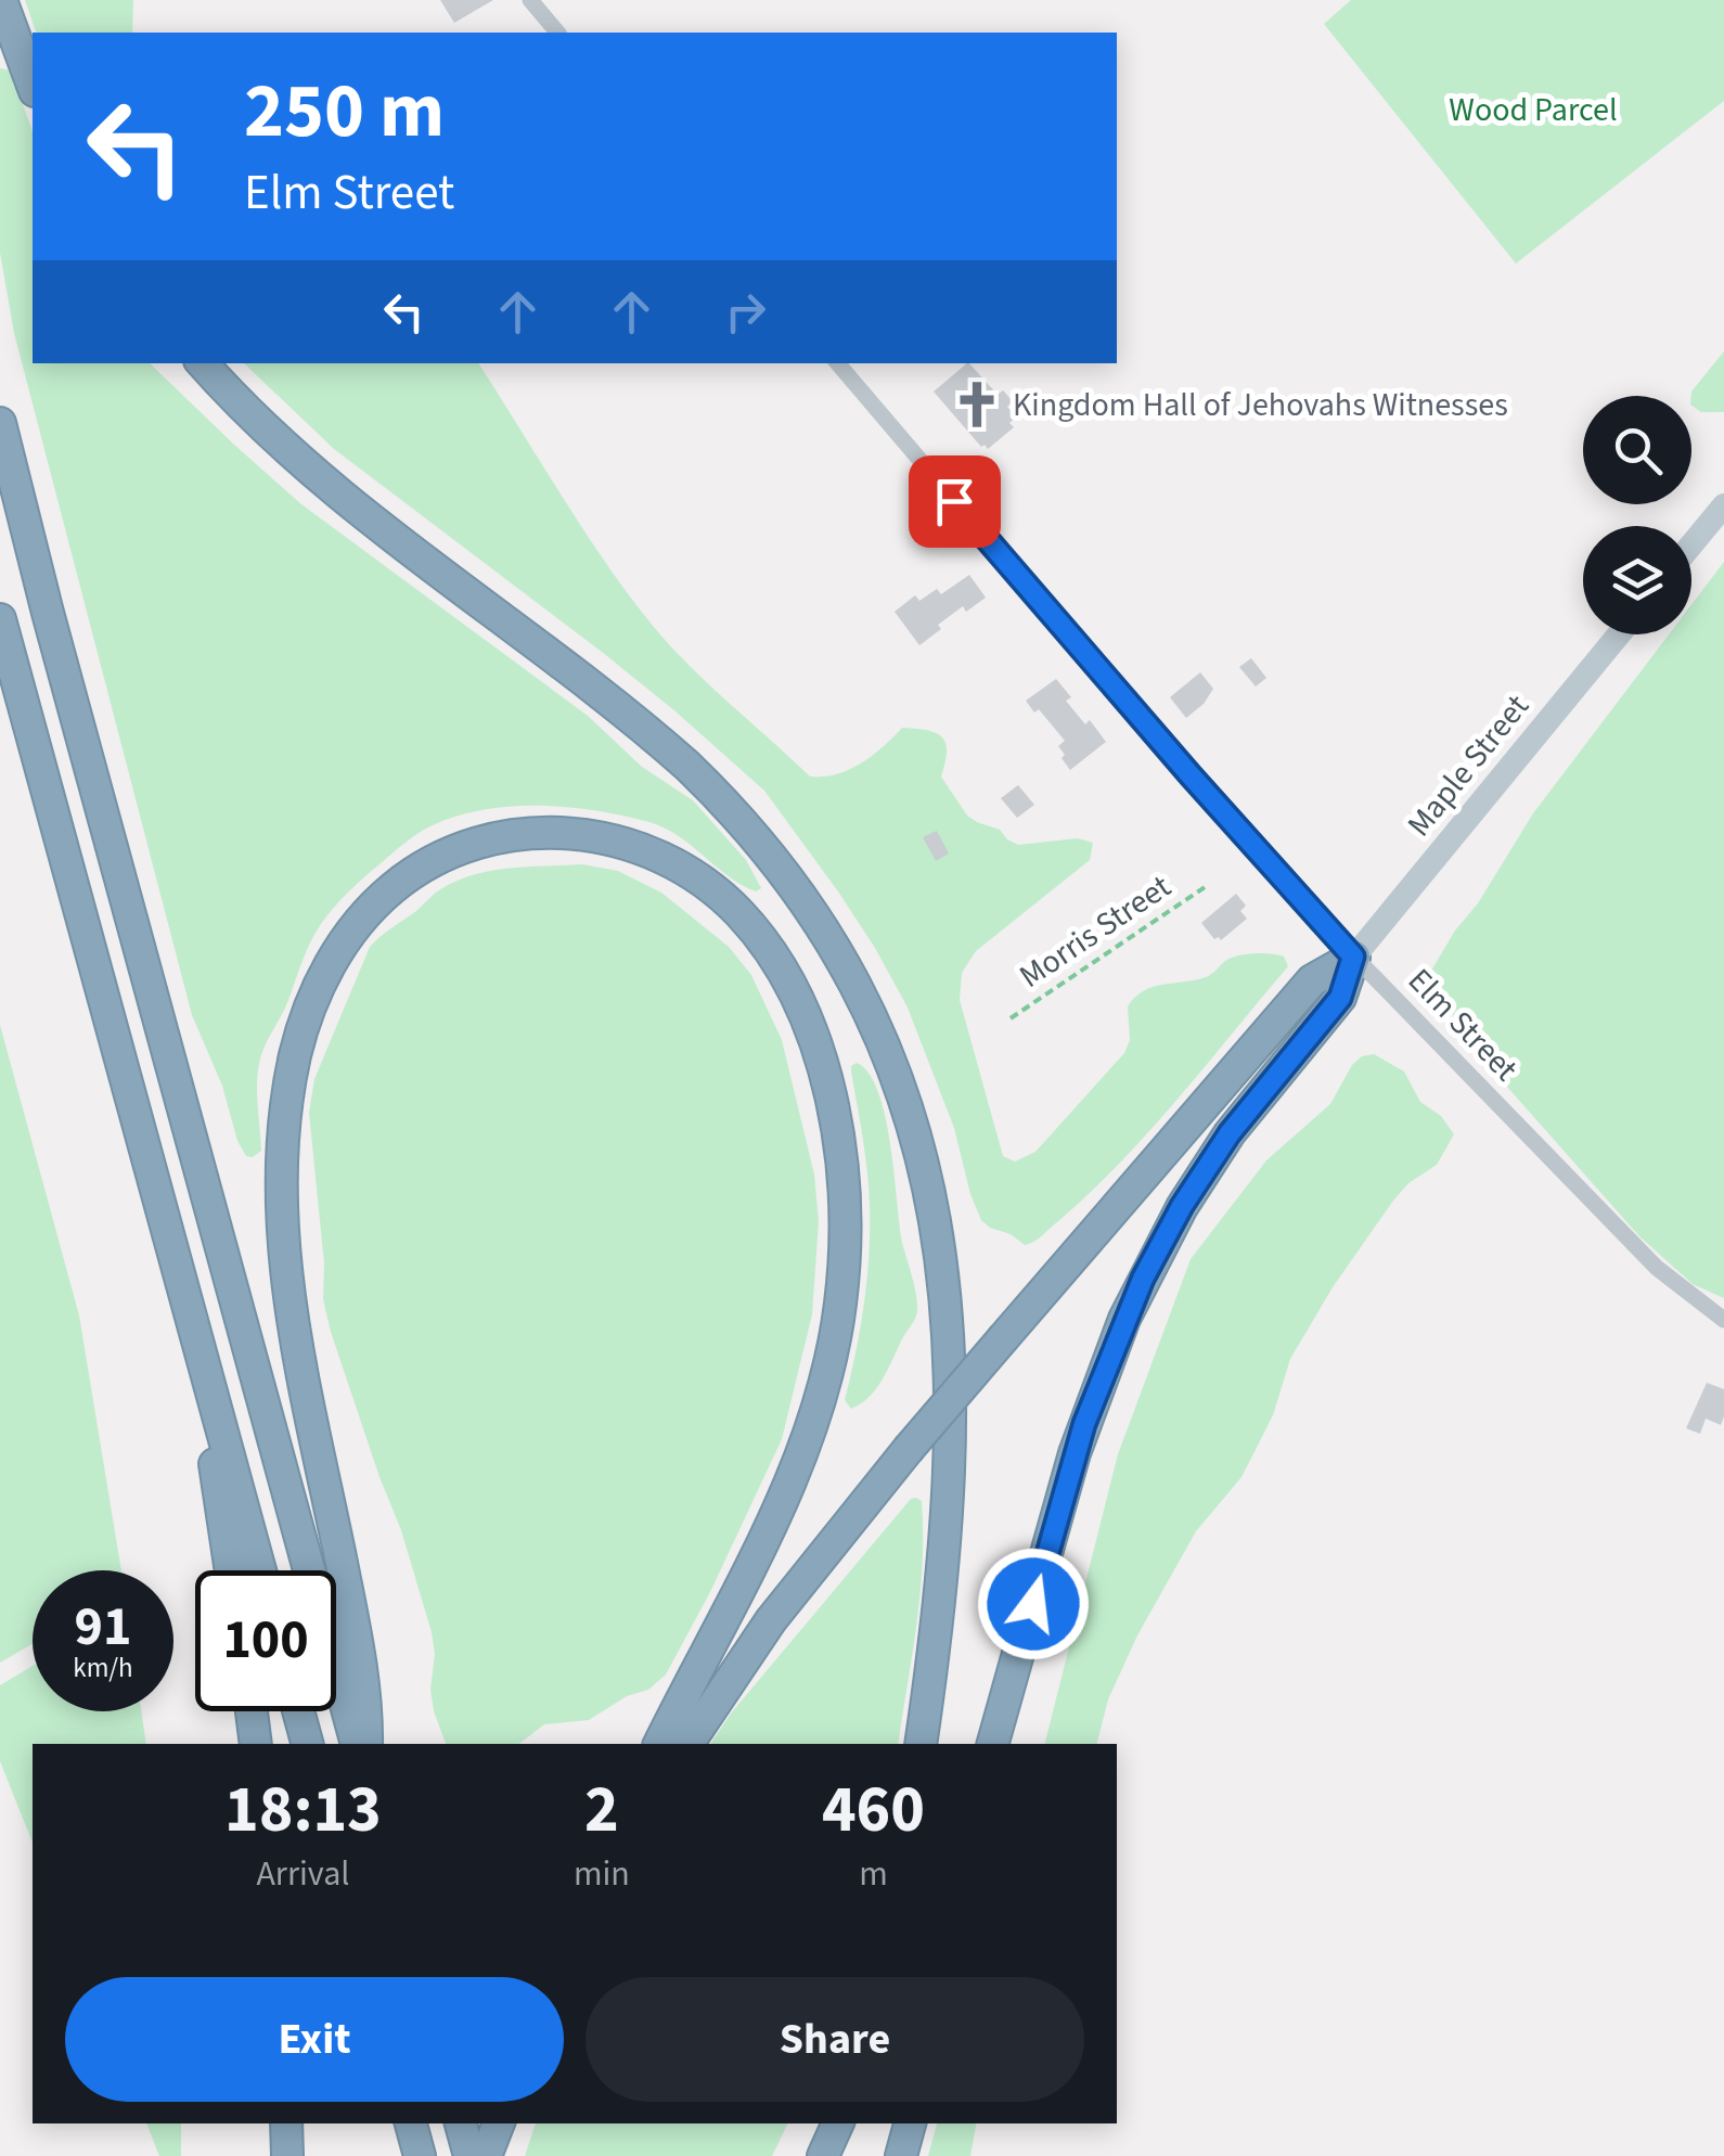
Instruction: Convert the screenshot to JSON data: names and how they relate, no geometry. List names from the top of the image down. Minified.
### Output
{"streets":{"main road":["Maple Street"],"street":["Elm Street"],"path":["Morris Street"]},"crossings":[["Maple Street","Elm Street"]],"parks":["Wood Parcel"],"places":{"church":["Kingdom Hall of Jehovahs Witnesses"]},"page":{"turn":["250 m","Elm Street"],"speed":"91 km/h","limit":"100","eta":["18:13","Arrival","2","min","460","m"],"buttons":["Exit","Share"]}}
